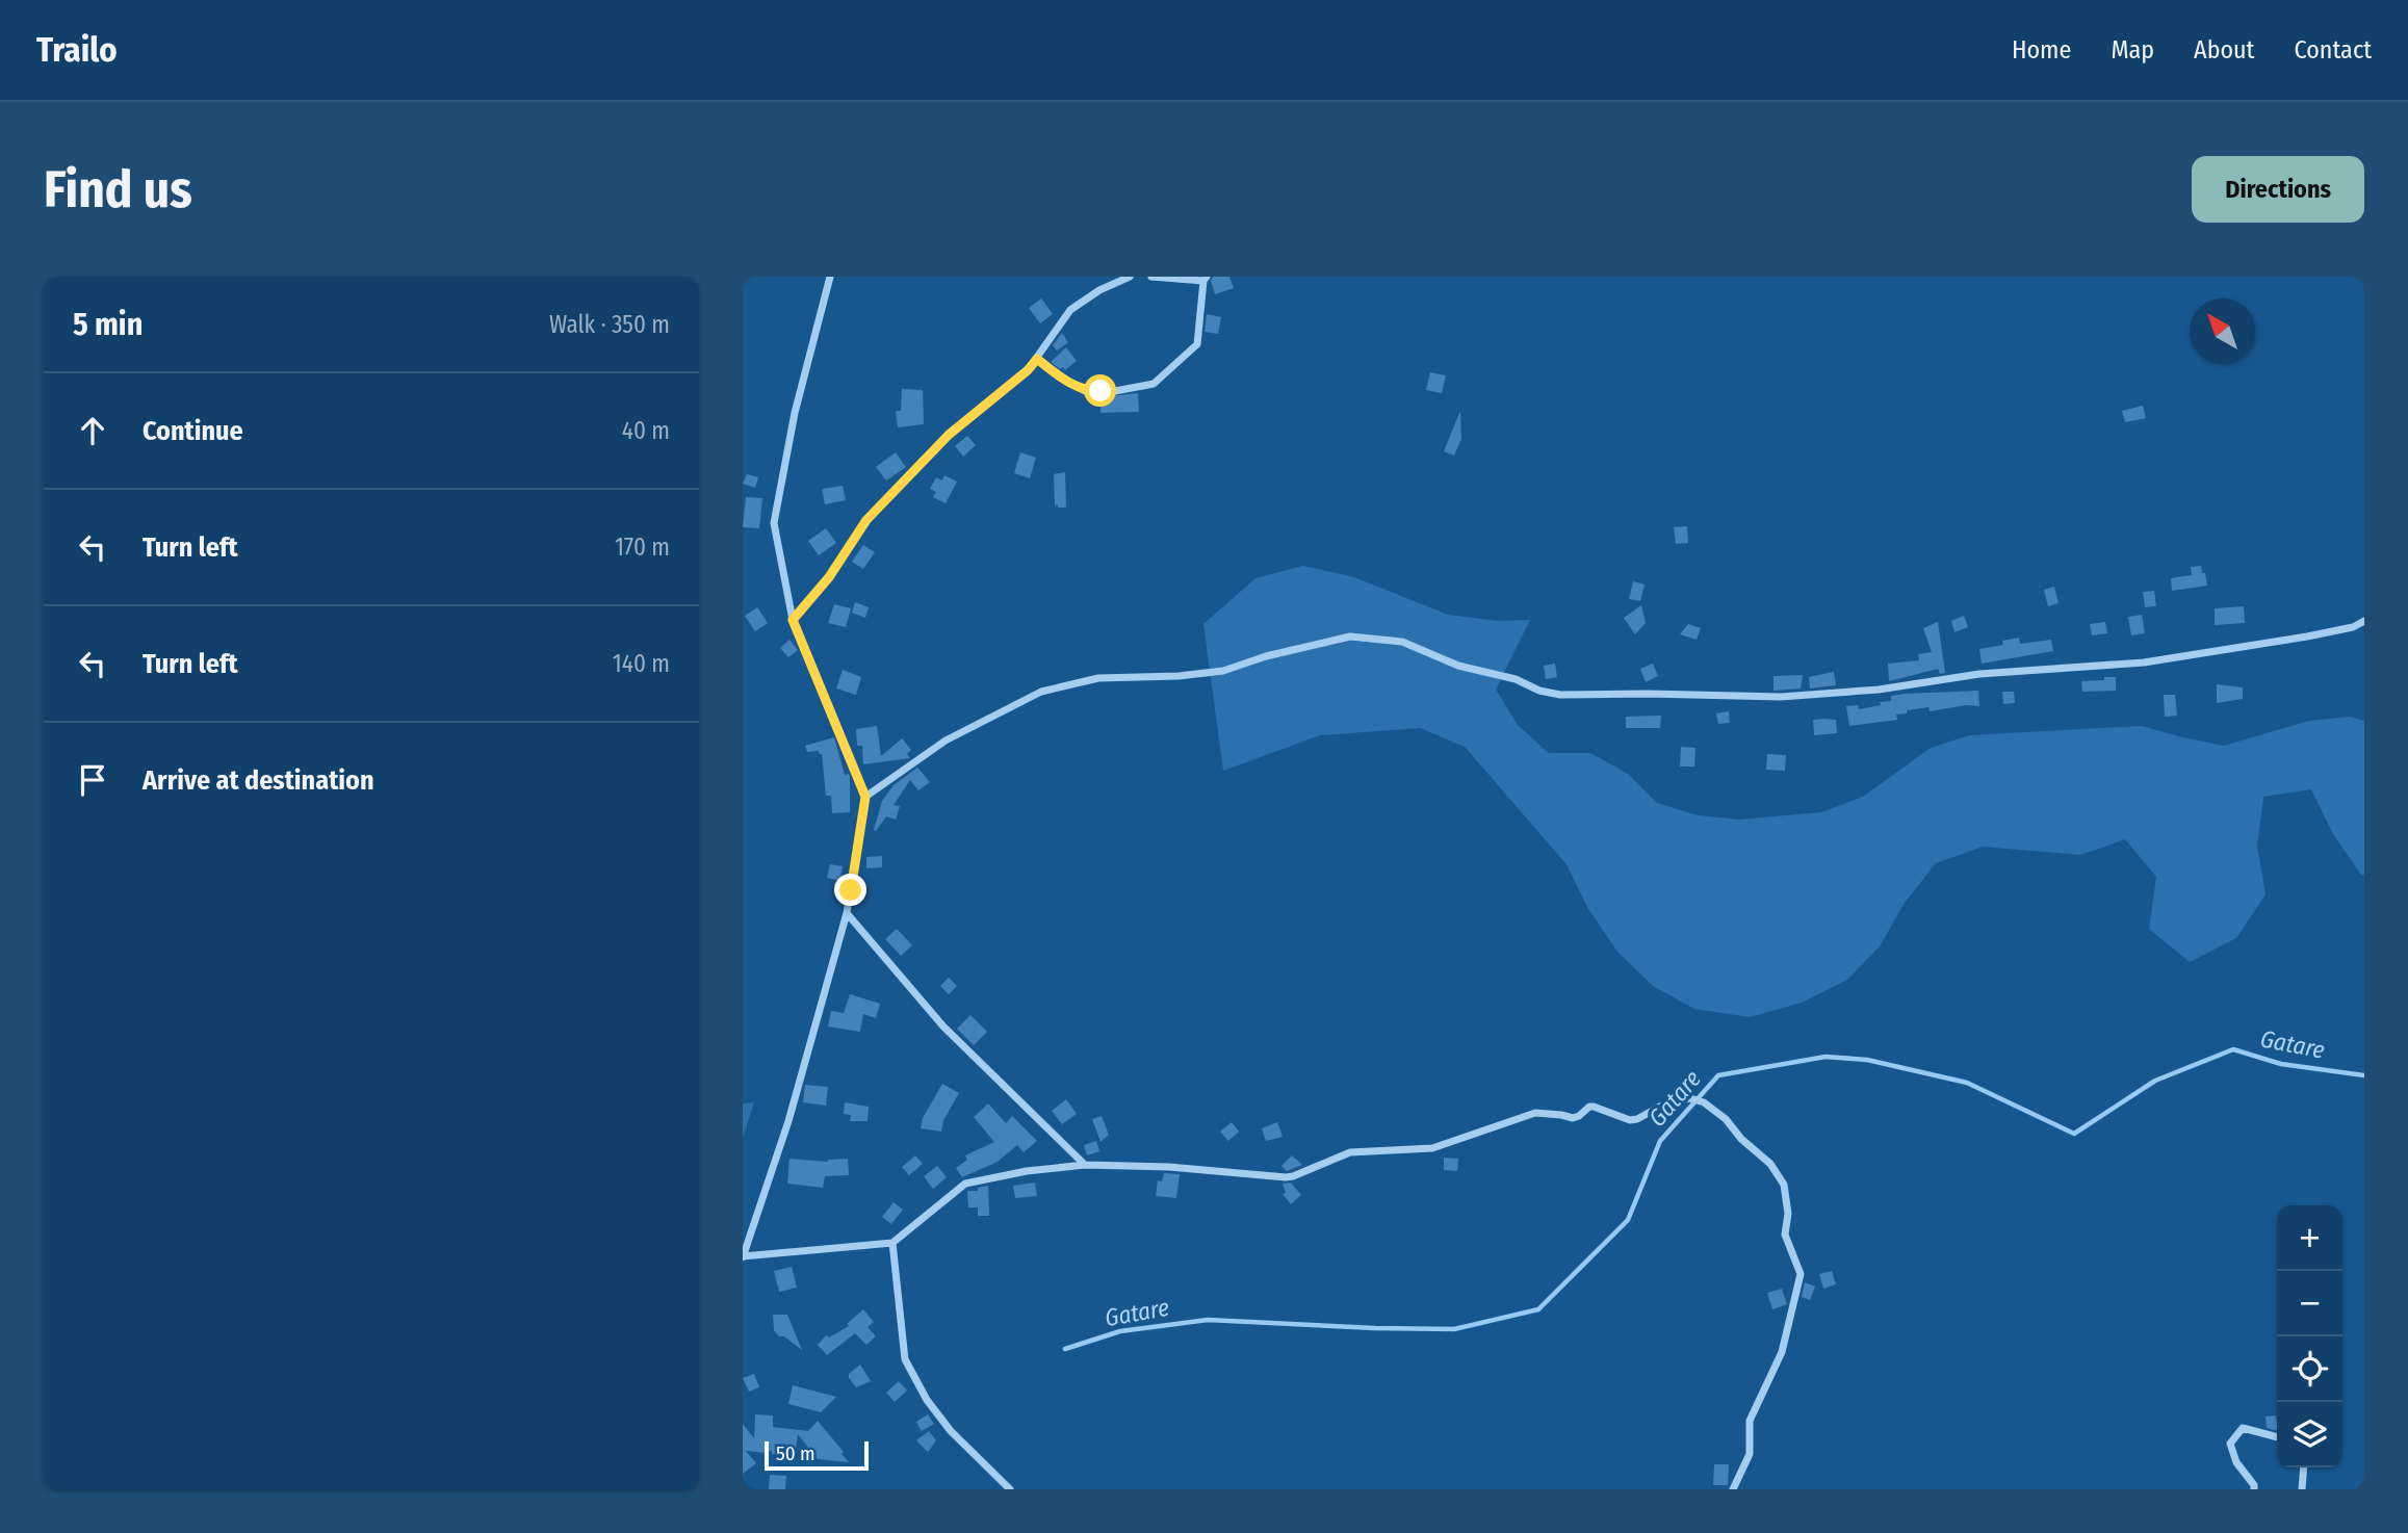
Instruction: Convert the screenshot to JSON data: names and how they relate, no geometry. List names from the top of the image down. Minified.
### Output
{"water":["Gatare"],"scale_bar":"50 m","north":"top left","page":{"header":"Trailo","nav":["Home","Map","About","Contact"],"buttons":"Directions","title":"Find us","heading":["5 min","Walk · 350 m"],"list":[["Continue","40 m"],["Turn left","170 m"],["Turn left","140 m"],"Arrive at destination"],"map_buttons":["+","−"],"scale":"50 m"}}
